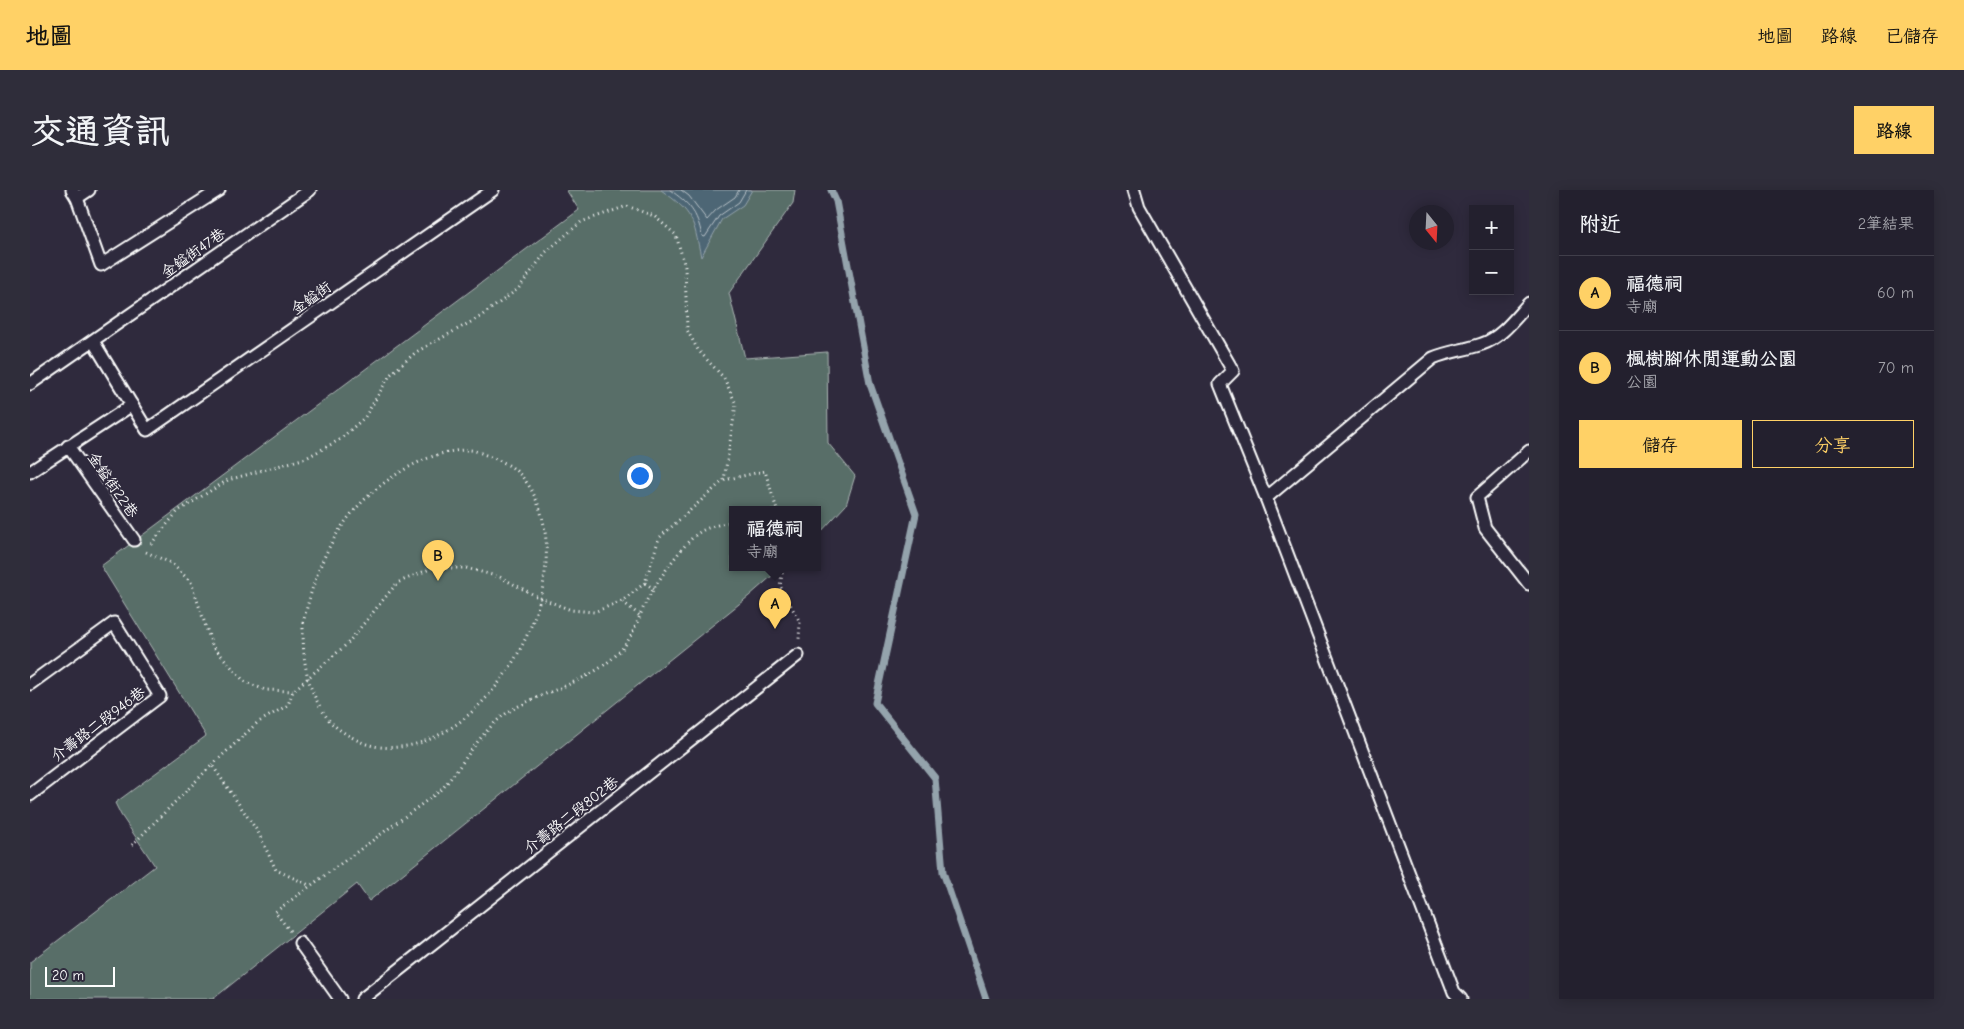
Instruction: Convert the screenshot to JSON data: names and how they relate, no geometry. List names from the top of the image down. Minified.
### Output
{"streets":{"lane":["金鎰街47巷","金鎰街","金鎰街22巷","介壽路二段946巷","介壽路二段802巷"]},"scale_bar":"20 m","north":"bottom","page":{"header":"地圖","nav":["地圖","路線","已儲存"],"buttons":["路線",["儲存","分享"]],"title":"交通資訊","heading":["附近","2筆結果"],"map_buttons":["+","−"],"list":[{"mark":"A","name":"福德祠","note":"寺廟","value":"60 m"},{"mark":"B","name":"楓樹腳休閒運動公園","note":"公園","value":"70 m"}],"popup":["福德祠","寺廟"],"pins":["B","A"],"scale":"20 m"}}
